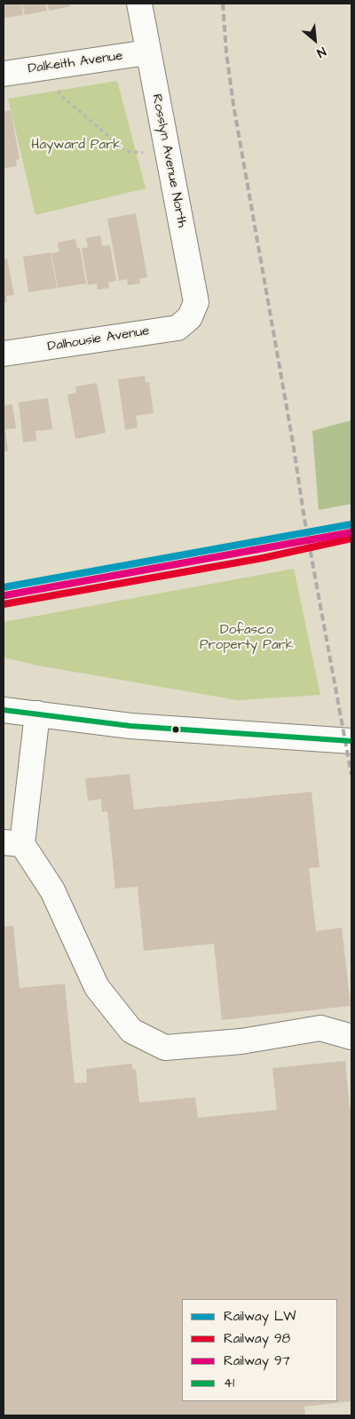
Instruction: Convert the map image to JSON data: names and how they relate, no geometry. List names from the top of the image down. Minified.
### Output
{"streets":{"street":["Dalkeith Avenue","Rosslyn Avenue North","Dalhousie Avenue"]},"crossings":[["Dalkeith Avenue","Rosslyn Avenue North"],["Rosslyn Avenue North","Dalhousie Avenue"]],"parks":["Hayward Park","Dofasco Property Park"],"lines":["rail line LW","rail line 97","rail line 98","transit line 41"],"legend":["Railway LW","Railway 98","Railway 97","41"],"north":"bottom right"}
